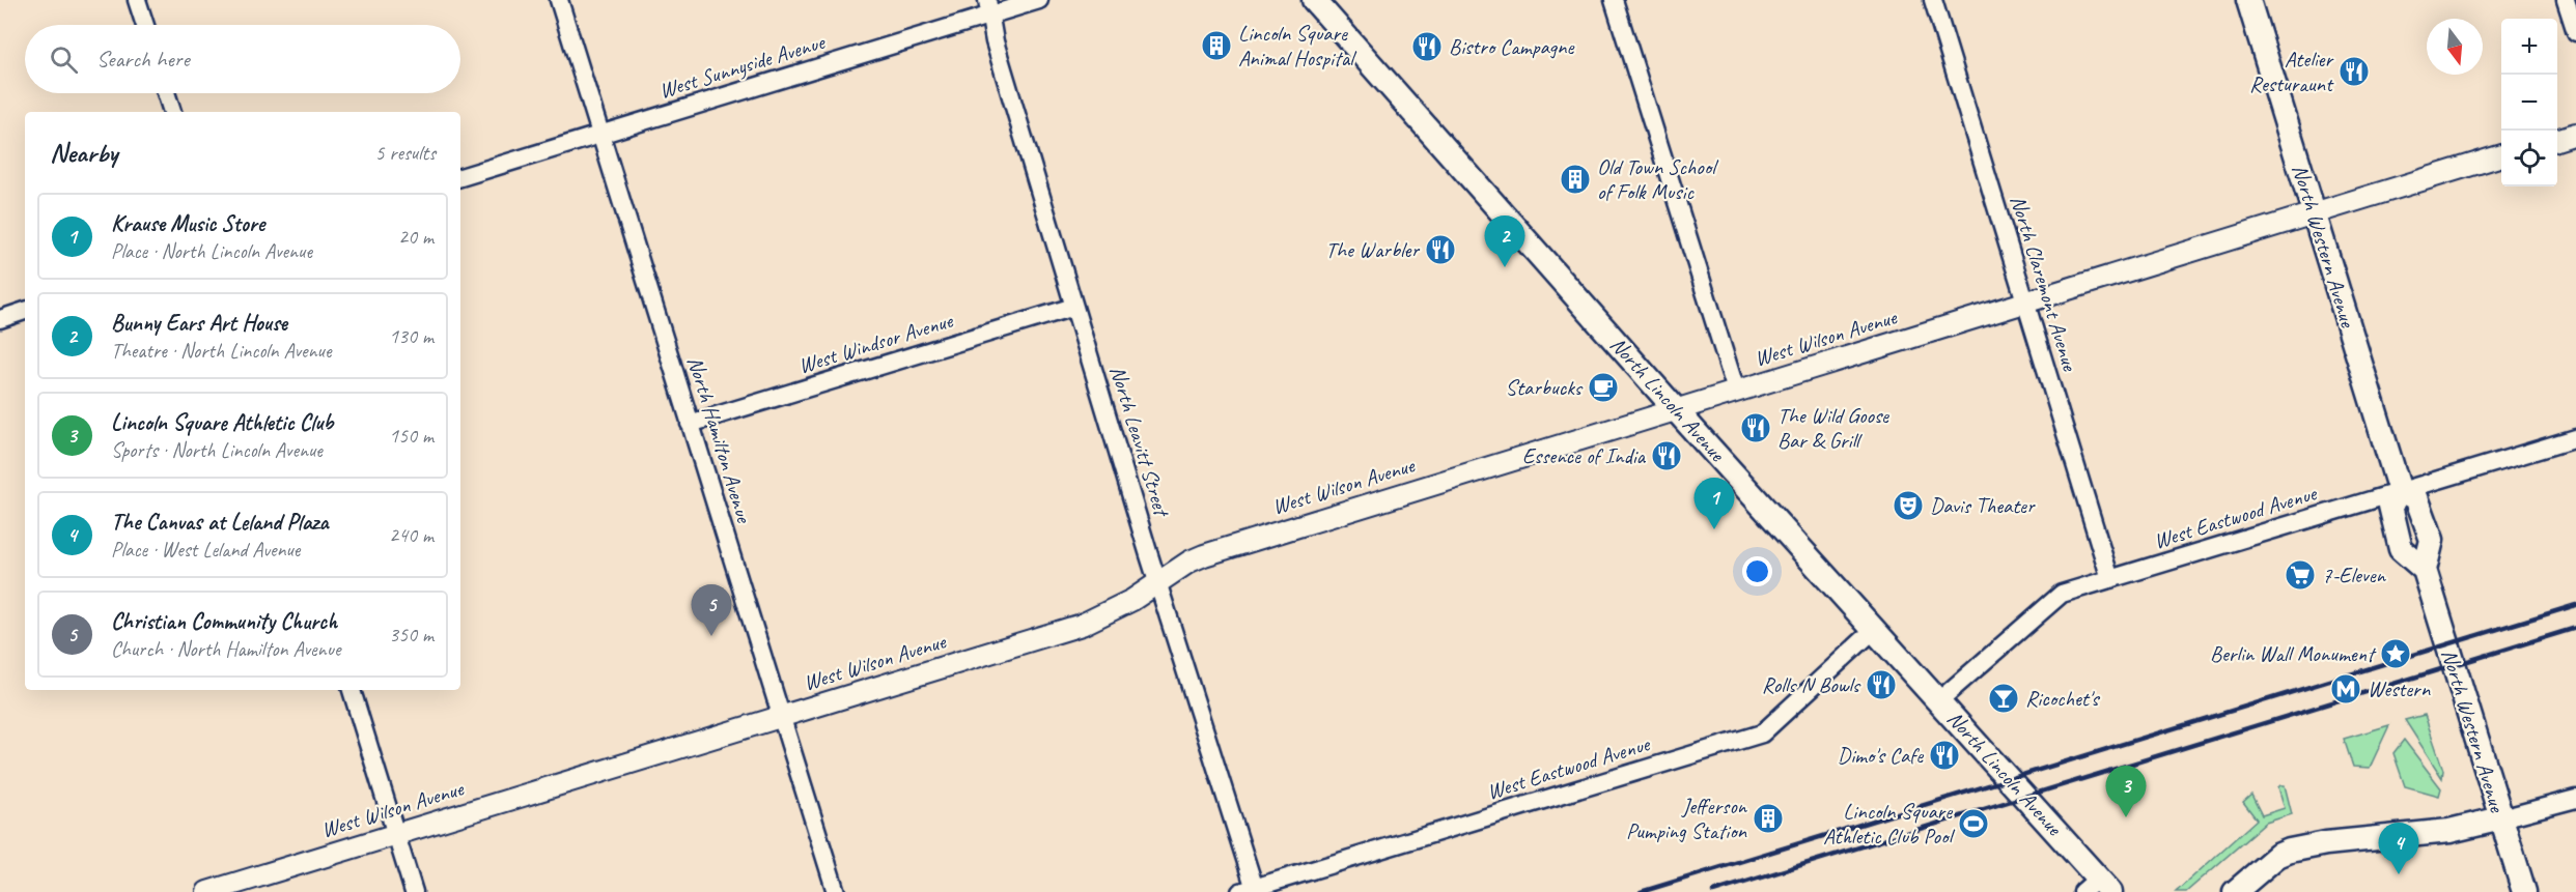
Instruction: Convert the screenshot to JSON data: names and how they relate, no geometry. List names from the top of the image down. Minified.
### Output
{"streets":{"main road":["North Western Avenue","North Lincoln Avenue"],"street":["West Sunnyside Avenue","North Claremont Avenue","West Wilson Avenue","West Windsor Avenue","North Hamilton Avenue","North Leavitt Street","West Eastwood Avenue"]},"crossings":[["West Sunnyside Avenue","North Hamilton Avenue"],["West Sunnyside Avenue","North Leavitt Street"],["North Western Avenue","West Wilson Avenue"],["North Western Avenue","West Eastwood Avenue"],["North Claremont Avenue","West Wilson Avenue"],["North Claremont Avenue","West Eastwood Avenue"],["West Wilson Avenue","North Lincoln Avenue"],["West Wilson Avenue","North Hamilton Avenue"],["West Wilson Avenue","North Leavitt Street"],["West Windsor Avenue","North Hamilton Avenue"],["West Windsor Avenue","North Leavitt Street"],["North Lincoln Avenue","West Eastwood Avenue"],["North Leavitt Street","West Eastwood Avenue"]],"places":{"building":["Lincoln Square Animal Hospital","Old Town School of Folk Music","Jefferson Pumping Station"],"restaurant":["Bistro Campagne","Atelier Resturaunt","The Warbler","The Wild Goose Bar & Grill","Essence of India","Rolls N Bowls","Dimo's Cafe"],"cafe":["Starbucks"],"theatre":["Davis Theater"],"supermarket":["7-Eleven"],"place":["Berlin Wall Monument"],"metro station":["Western"],"bar":["Ricochet's"],"sports":["Lincoln Square Athletic Club Pool"]},"north":"bottom","page":{"map_buttons":["+","−"],"search":"Search here","heading":["Nearby","5 results"],"list":[{"mark":"1","name":"Krause Music Store","note":"Place · North Lincoln Avenue","value":"20 m"},{"mark":"2","name":"Bunny Ears Art House","note":"Theatre · North Lincoln Avenue","value":"130 m"},{"mark":"3","name":"Lincoln Square Athletic Club","note":"Sports · North Lincoln Avenue","value":"150 m"},{"mark":"4","name":"The Canvas at Leland Plaza","note":"Place · West Leland Avenue","value":"240 m"},{"mark":"5","name":"Christian Community Church","note":"Church · North Hamilton Avenue","value":"350 m"}],"pins":["2","1","5","3","4"]}}
